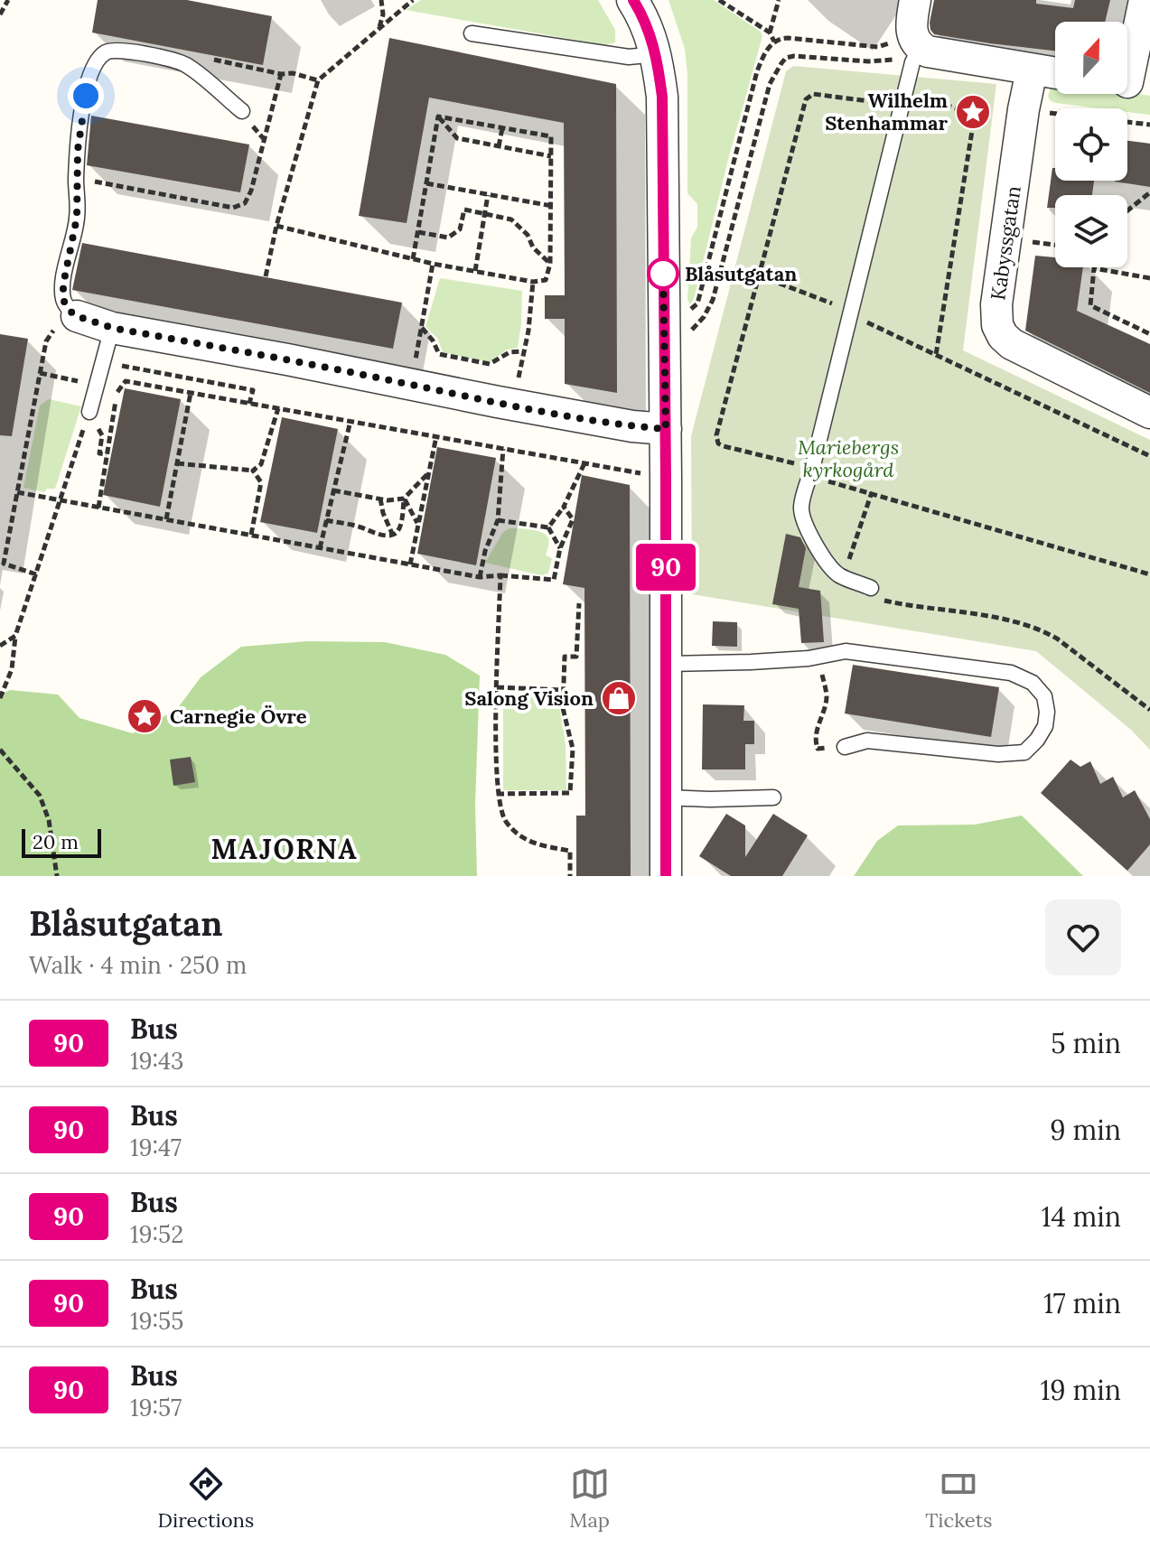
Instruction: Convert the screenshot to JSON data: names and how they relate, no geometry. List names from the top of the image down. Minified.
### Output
{"streets":{"street":["Kabyssgatan"]},"districts":["MAJORNA"],"parks":["Mariebergs kyrkogård"],"places":{"place":["Wilhelm Stenhammar","Carnegie Övre"],"other":["Blåsutgatan"],"shop":["Salong Vision"]},"lines":["bus line 90"],"scale_bar":"20 m","north":"top","page":{"on_map":"90","scale":"20 m","heading":["Blåsutgatan","Walk · 4 min · 250 m"],"list":[{"mark":"90","name":"Bus","note":"19:43","value":"5 min"},{"mark":"90","name":"Bus","note":"19:47","value":"9 min"},{"mark":"90","name":"Bus","note":"19:52","value":"14 min"},{"mark":"90","name":"Bus","note":"19:55","value":"17 min"},{"mark":"90","name":"Bus","note":"19:57","value":"19 min"}],"tabs":["Directions","Map","Tickets"]}}
